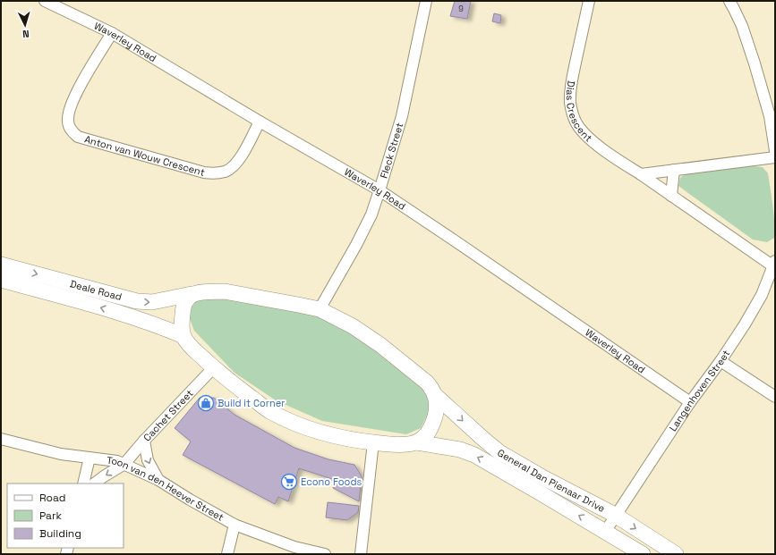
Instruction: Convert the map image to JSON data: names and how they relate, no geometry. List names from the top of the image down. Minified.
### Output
{"streets":{"street":["Waverley Road","Dias Crescent","Fleck Street","Anton van Wouw Crescent","Deale Road","Langenhoven Street","Cachet Street","General Dan Pienaar Drive","Toon van den Heever Street"]},"crossings":[["Waverley Road","Fleck Street"],["Waverley Road","Anton van Wouw Crescent"],["Waverley Road","Langenhoven Street"],["Dias Crescent","Langenhoven Street"],["Fleck Street","Deale Road"],["Fleck Street","General Dan Pienaar Drive"],["Deale Road","Cachet Street"],["Deale Road","General Dan Pienaar Drive"],["Langenhoven Street","General Dan Pienaar Drive"],["Cachet Street","Toon van den Heever Street"]],"places":{"shop":["Build it Corner"],"supermarket":["Econo Foods"]},"house_numbers":["9"],"legend":["Road","Park","Building"],"north":"bottom"}
